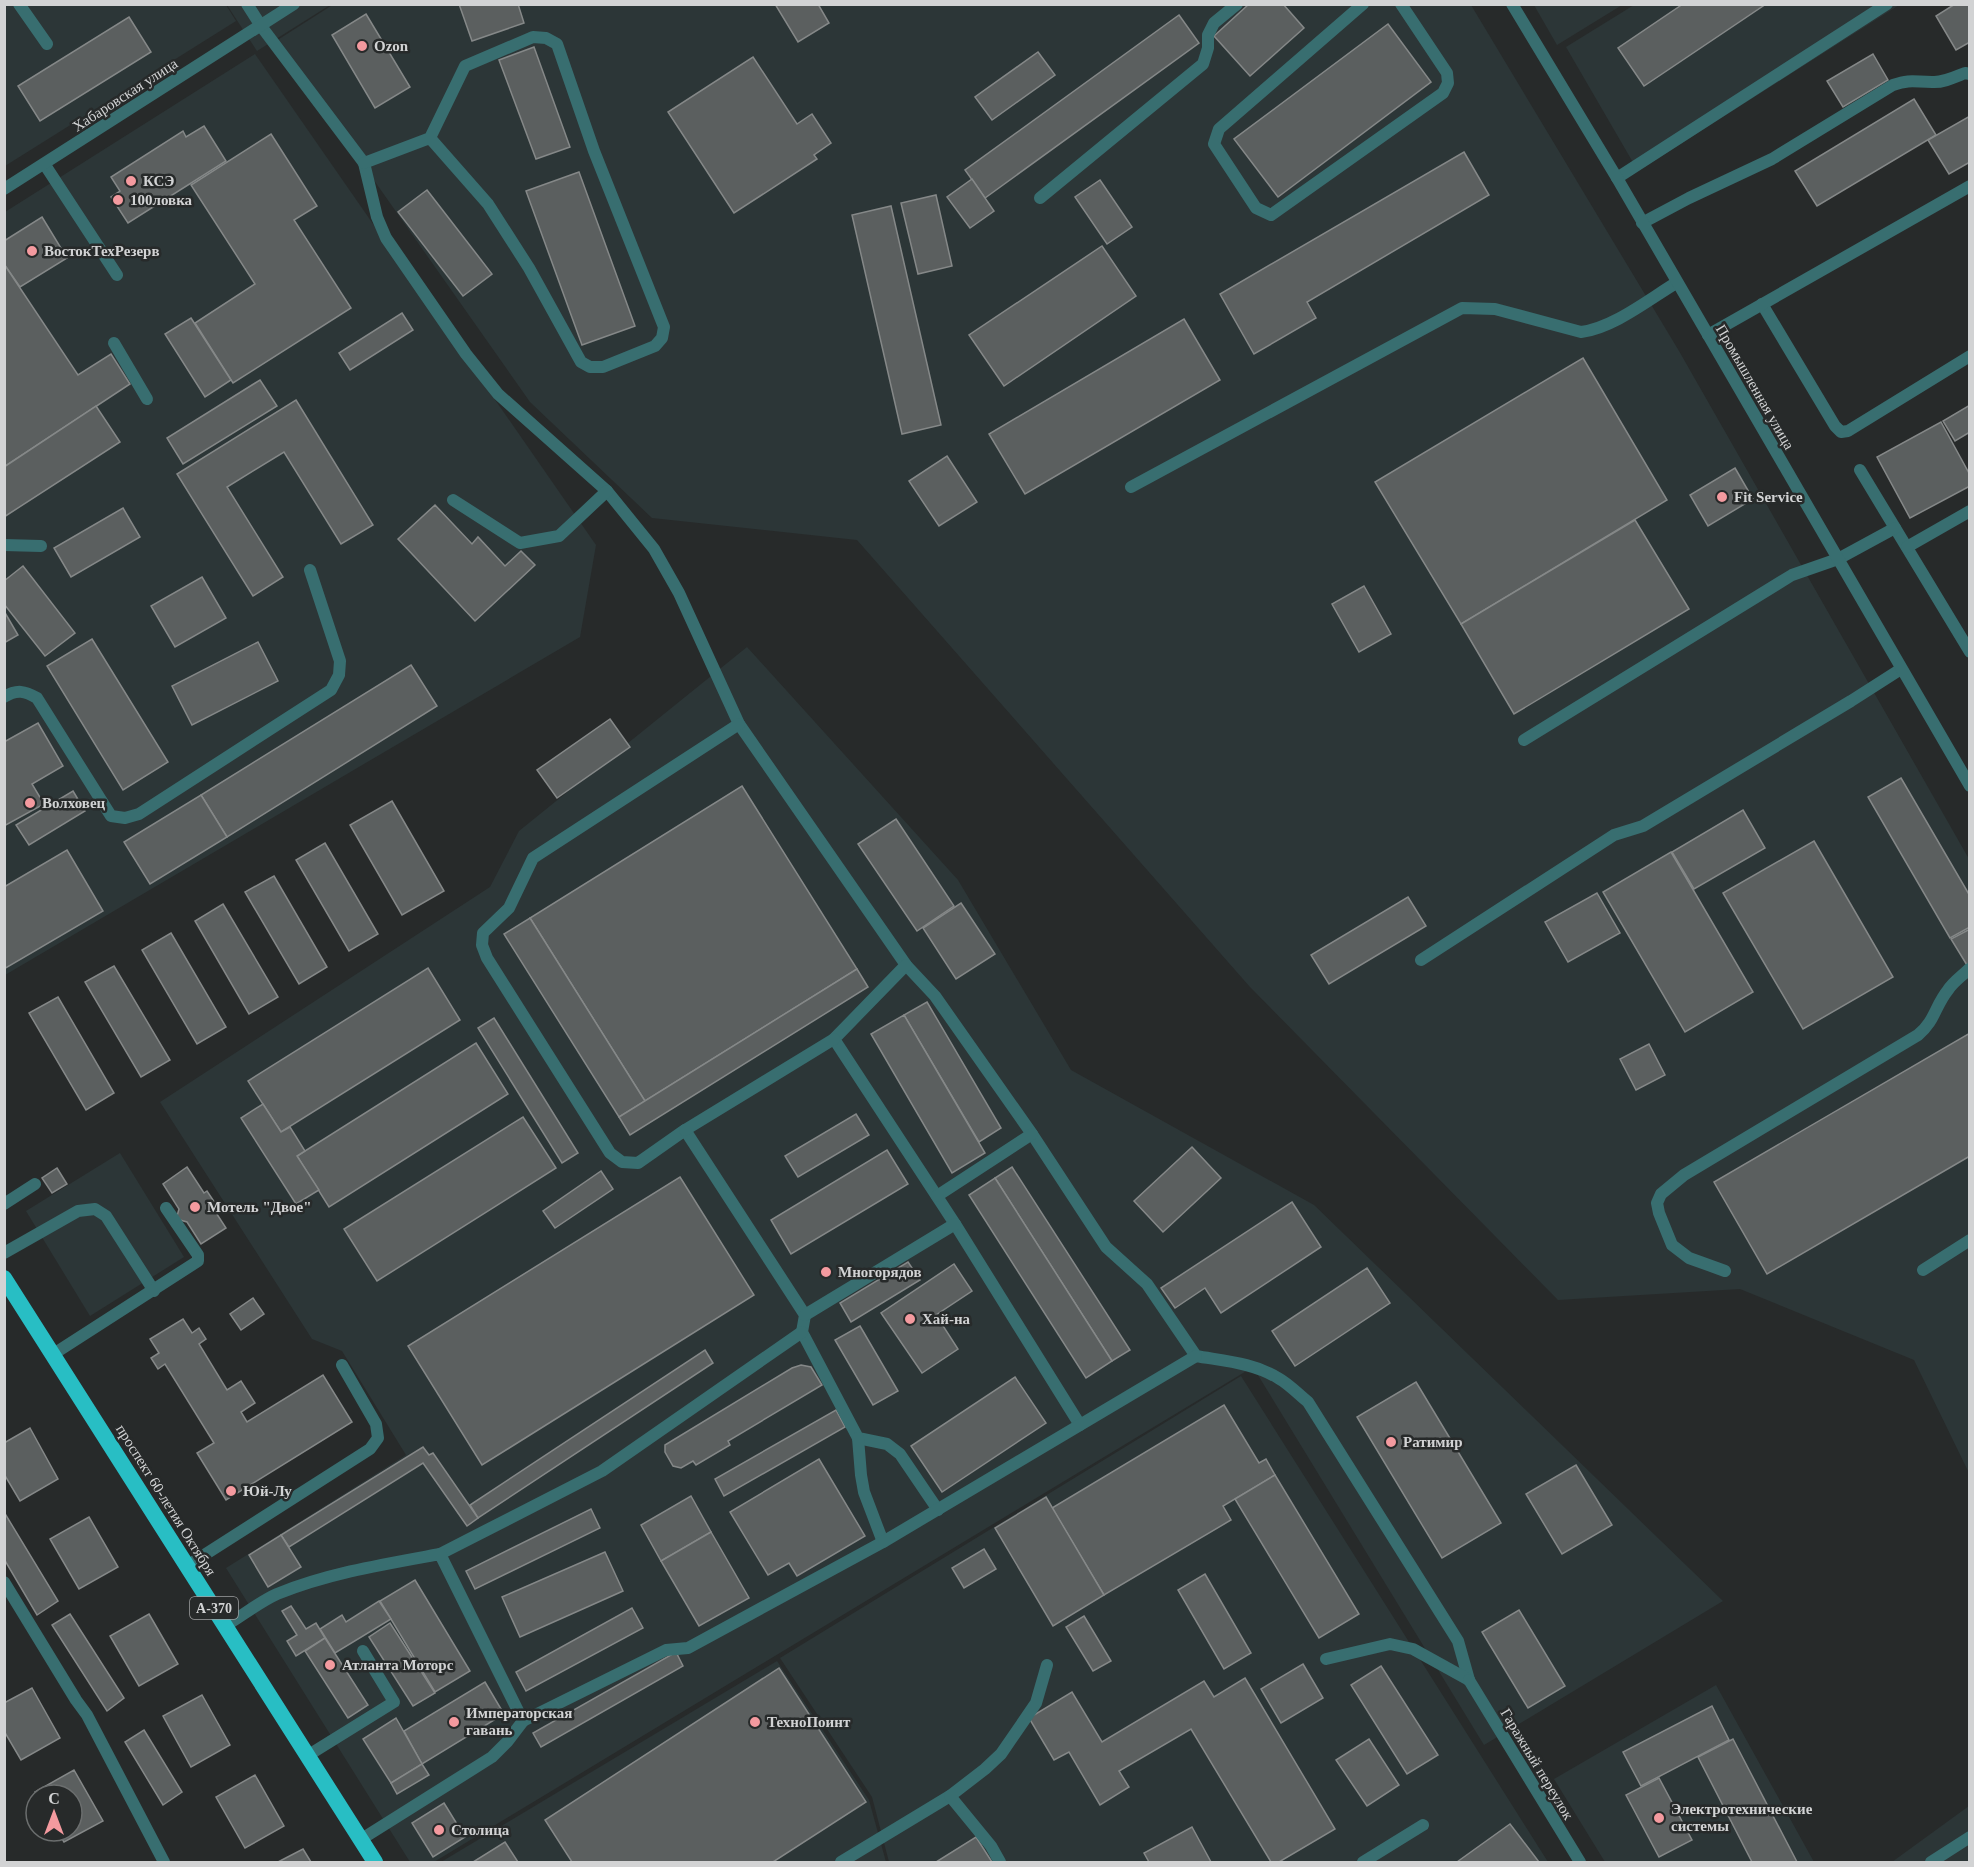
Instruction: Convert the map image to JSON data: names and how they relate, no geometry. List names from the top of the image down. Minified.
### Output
{"streets":{"highway":["проспект 60-летия Октября","А-370"],"street":["Хабаровская улица","Промышленная улица","Гаражный переулок"]},"places":["Ozon","КСЭ","100ловка","ВостокТехРезерв","Fit Service","Волховец","Мотель \"Двое\"","Многорядов","Хай-на","Ратимир","Юй-Лу","Атланта Моторс","Императорская гавань","ТехноПоинт","Электротехнические системы","Столица"],"north":"top"}
